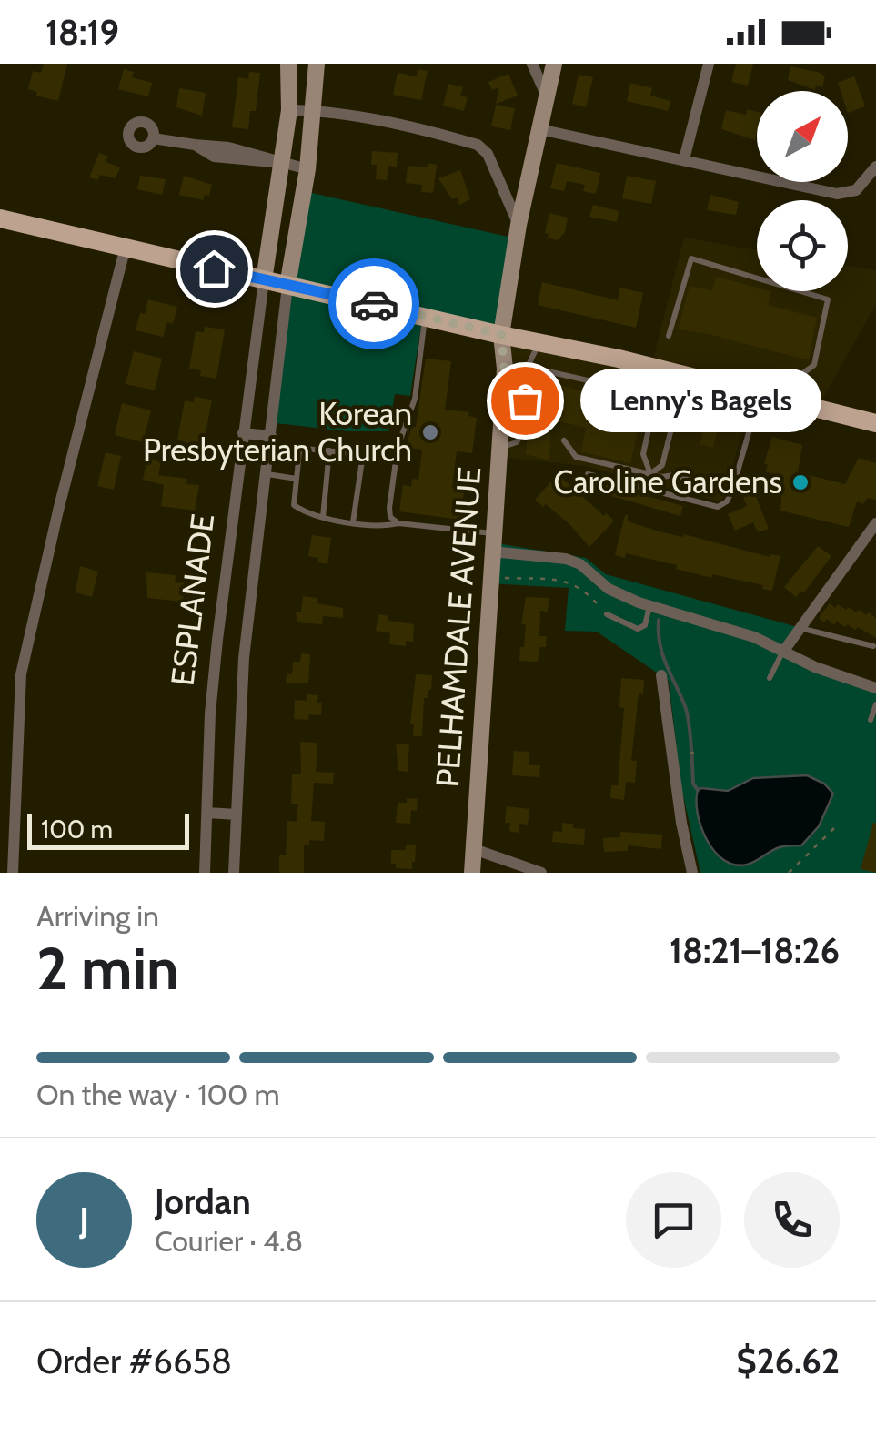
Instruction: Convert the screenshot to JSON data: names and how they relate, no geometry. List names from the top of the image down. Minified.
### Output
{"streets":{"street":["ESPLANADE","PELHAMDALE AVENUE"]},"places":["Lenny's Bagels","Korean Presbyterian Church","Caroline Gardens"],"scale_bar":"100 m","north":"top right","page":{"status":"18:19","bubble":"Lenny's Bagels","scale":"100 m","heading":["2 min","Arriving in","18:21–18:26"],"panel":["Jordan","Courier · 4.8","Order #6658","$26.62"],"bar":"On the way · 100 m","round":"J"}}
